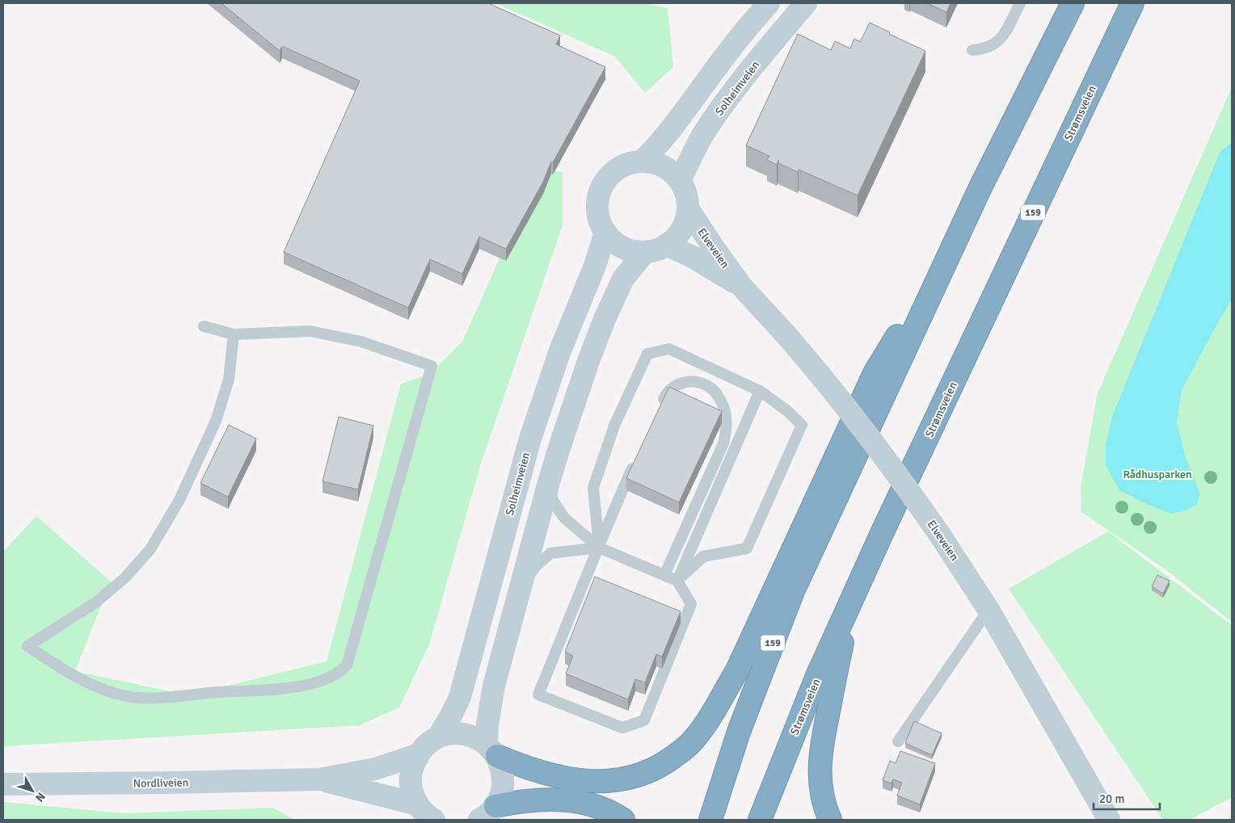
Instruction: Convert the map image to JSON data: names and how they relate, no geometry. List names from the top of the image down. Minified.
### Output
{"streets":{"highway":["Strømsveien","159"],"main road":["Solheimveien","Elveveien","Nordliveien"]},"crossings":[["Solheimveien","Elveveien"]],"parks":["Rådhusparken"],"scale_bar":"20 m","north":"bottom right"}
